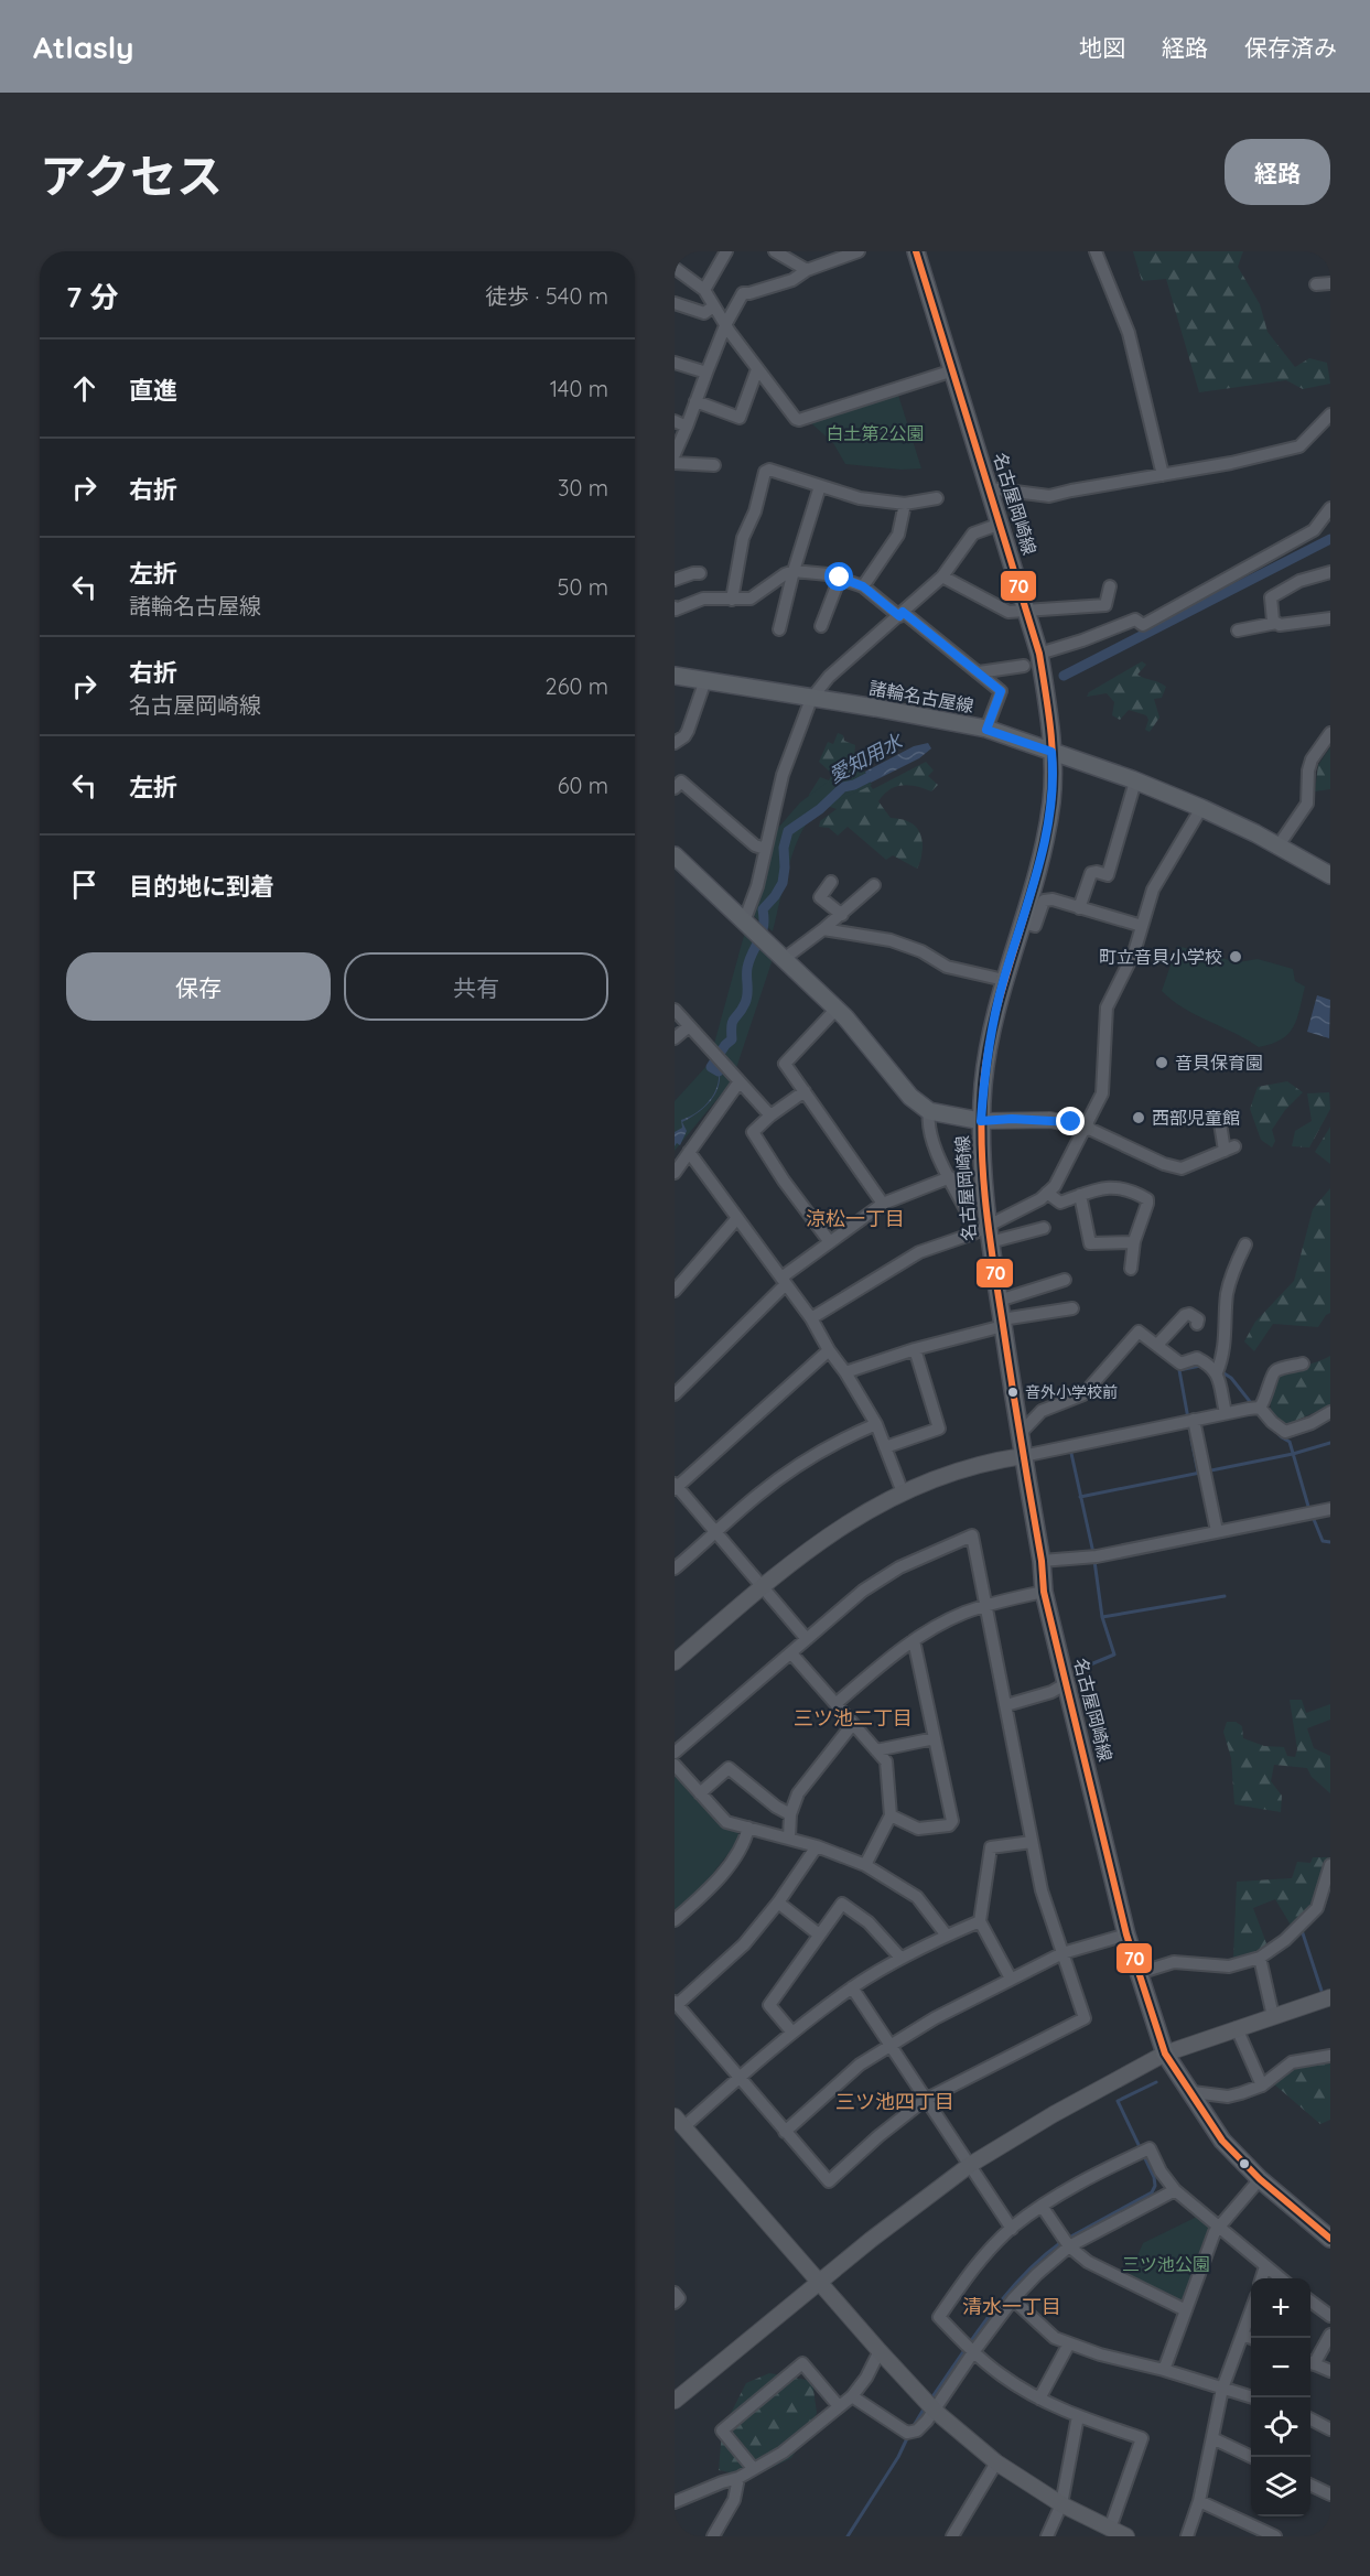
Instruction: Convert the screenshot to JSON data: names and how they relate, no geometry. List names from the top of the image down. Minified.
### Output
{"streets":{"main road":["名古屋岡崎線","諸輪名古屋線"]},"crossings":[["名古屋岡崎線","諸輪名古屋線"]],"districts":["涼松一丁目","三ツ池二丁目","三ツ池四丁目","清水一丁目"],"water":["愛知用水"],"parks":["白土第2公園","三ツ池公園"],"places":["町立音貝小学校","音貝保育園","西部児童館","音外小学校前"],"lines":["transit line 70"],"page":{"header":"Atlasly","nav":["地図","経路","保存済み"],"title":"アクセス","buttons":["経路",["保存","共有"]],"heading":["7 分","徒歩 · 540 m"],"list":[["直進","140 m"],["右折","30 m"],["左折","諸輪名古屋線","50 m"],["右折","名古屋岡崎線","260 m"],["左折","60 m"],"目的地に到着"],"map_buttons":["+","−"]}}
